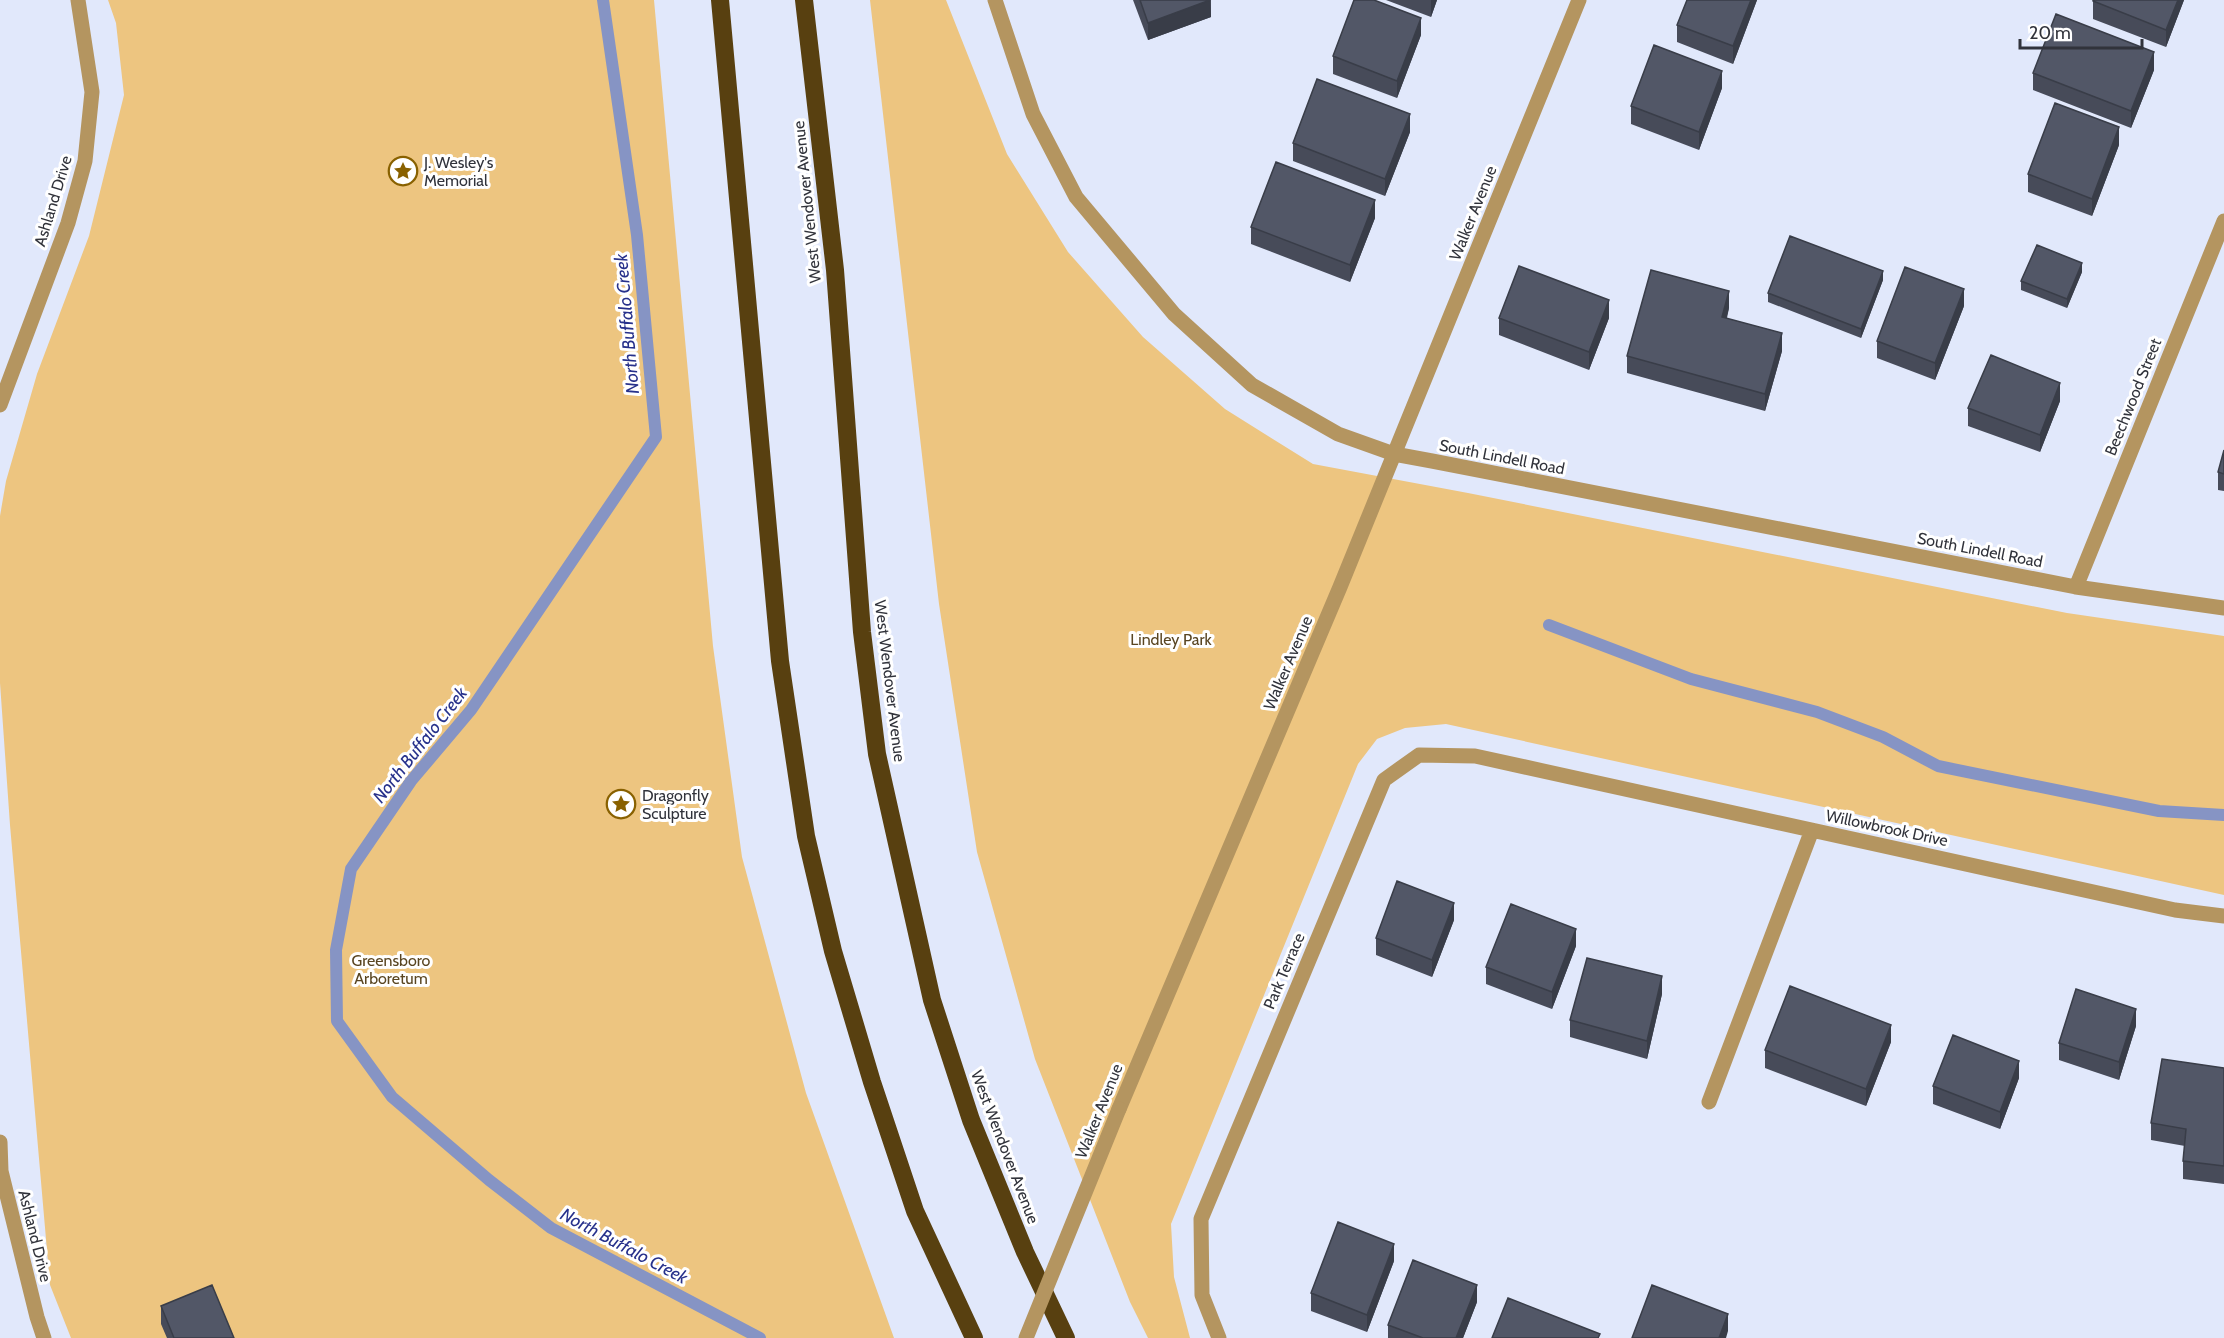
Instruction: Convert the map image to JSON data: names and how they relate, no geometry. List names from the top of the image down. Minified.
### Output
{"streets":{"highway":["West Wendover Avenue"],"street":["Ashland Drive","Walker Avenue","Beechwood Street","South Lindell Road","Willowbrook Drive","Park Terrace"]},"crossings":[["Walker Avenue","South Lindell Road"],["Beechwood Street","South Lindell Road"],["Willowbrook Drive","Park Terrace"]],"water":["North Buffalo Creek"],"parks":["Lindley Park","Greensboro Arboretum"],"places":{"place":["J. Wesley's Memorial","Dragonfly Sculpture"]},"scale_bar":"20 m"}
